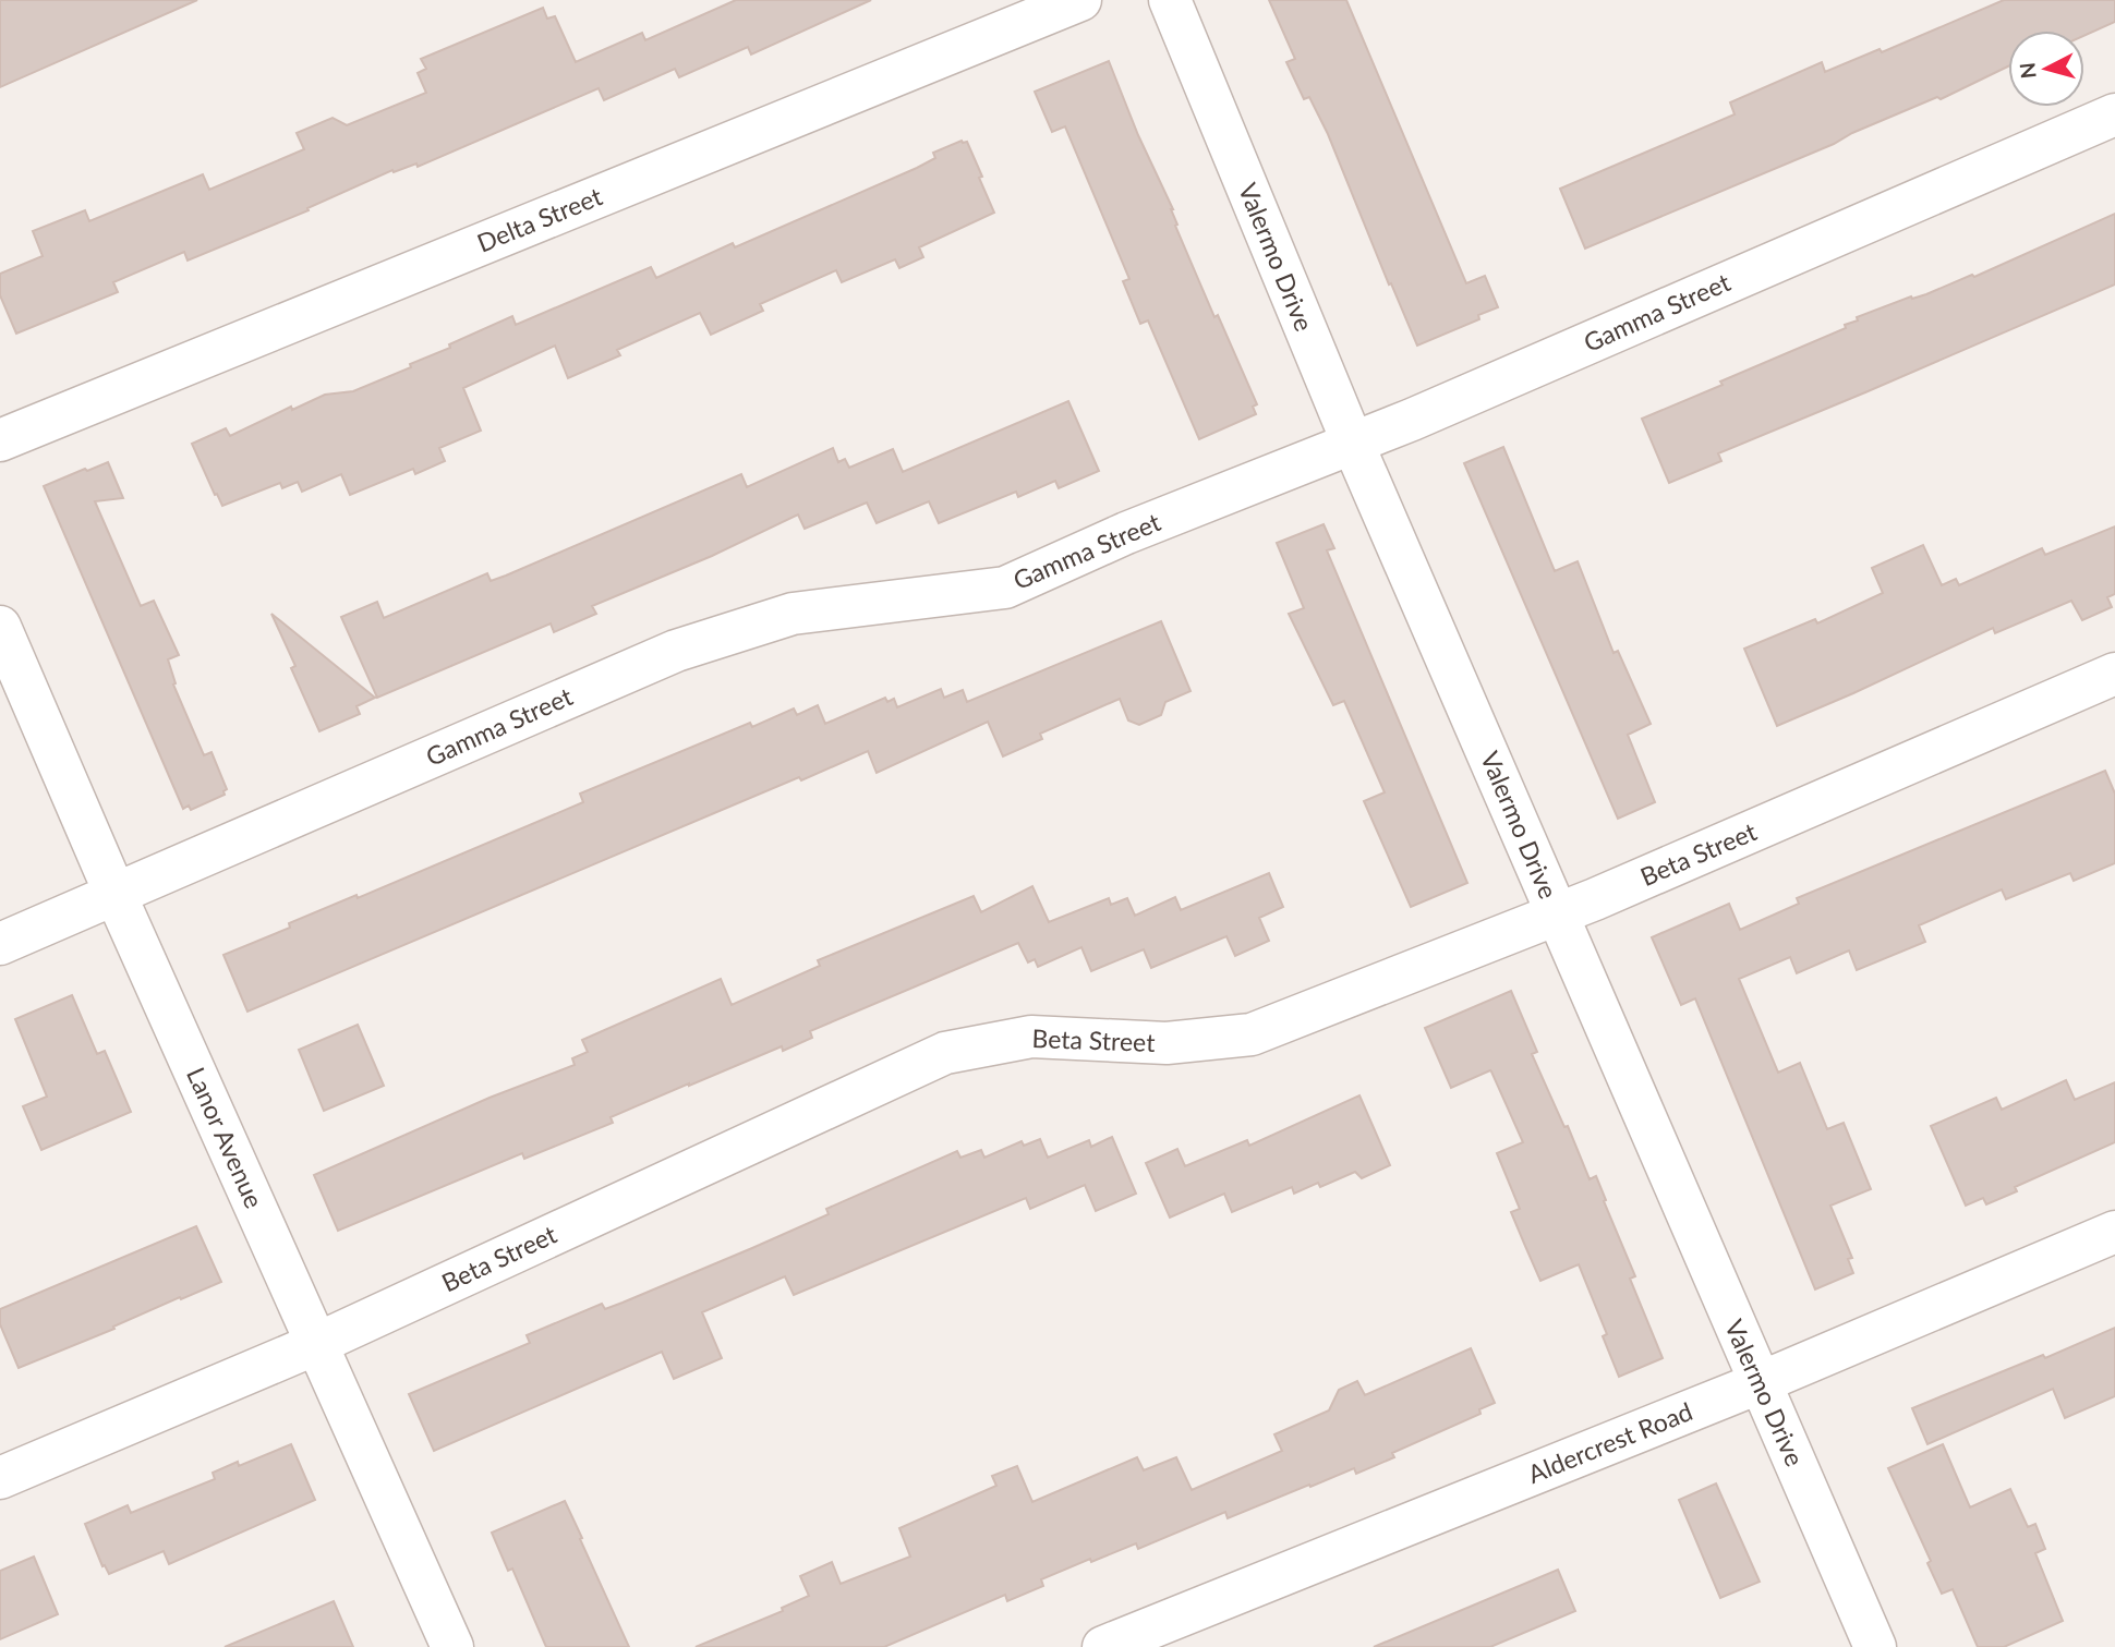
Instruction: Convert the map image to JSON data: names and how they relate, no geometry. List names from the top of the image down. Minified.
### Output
{"streets":{"street":["Delta Street","Valermo Drive","Gamma Street","Beta Street","Lanor Avenue","Aldercrest Road"]},"crossings":[["Valermo Drive","Gamma Street"],["Valermo Drive","Beta Street"],["Valermo Drive","Aldercrest Road"],["Gamma Street","Lanor Avenue"],["Beta Street","Lanor Avenue"]],"north":"left"}
